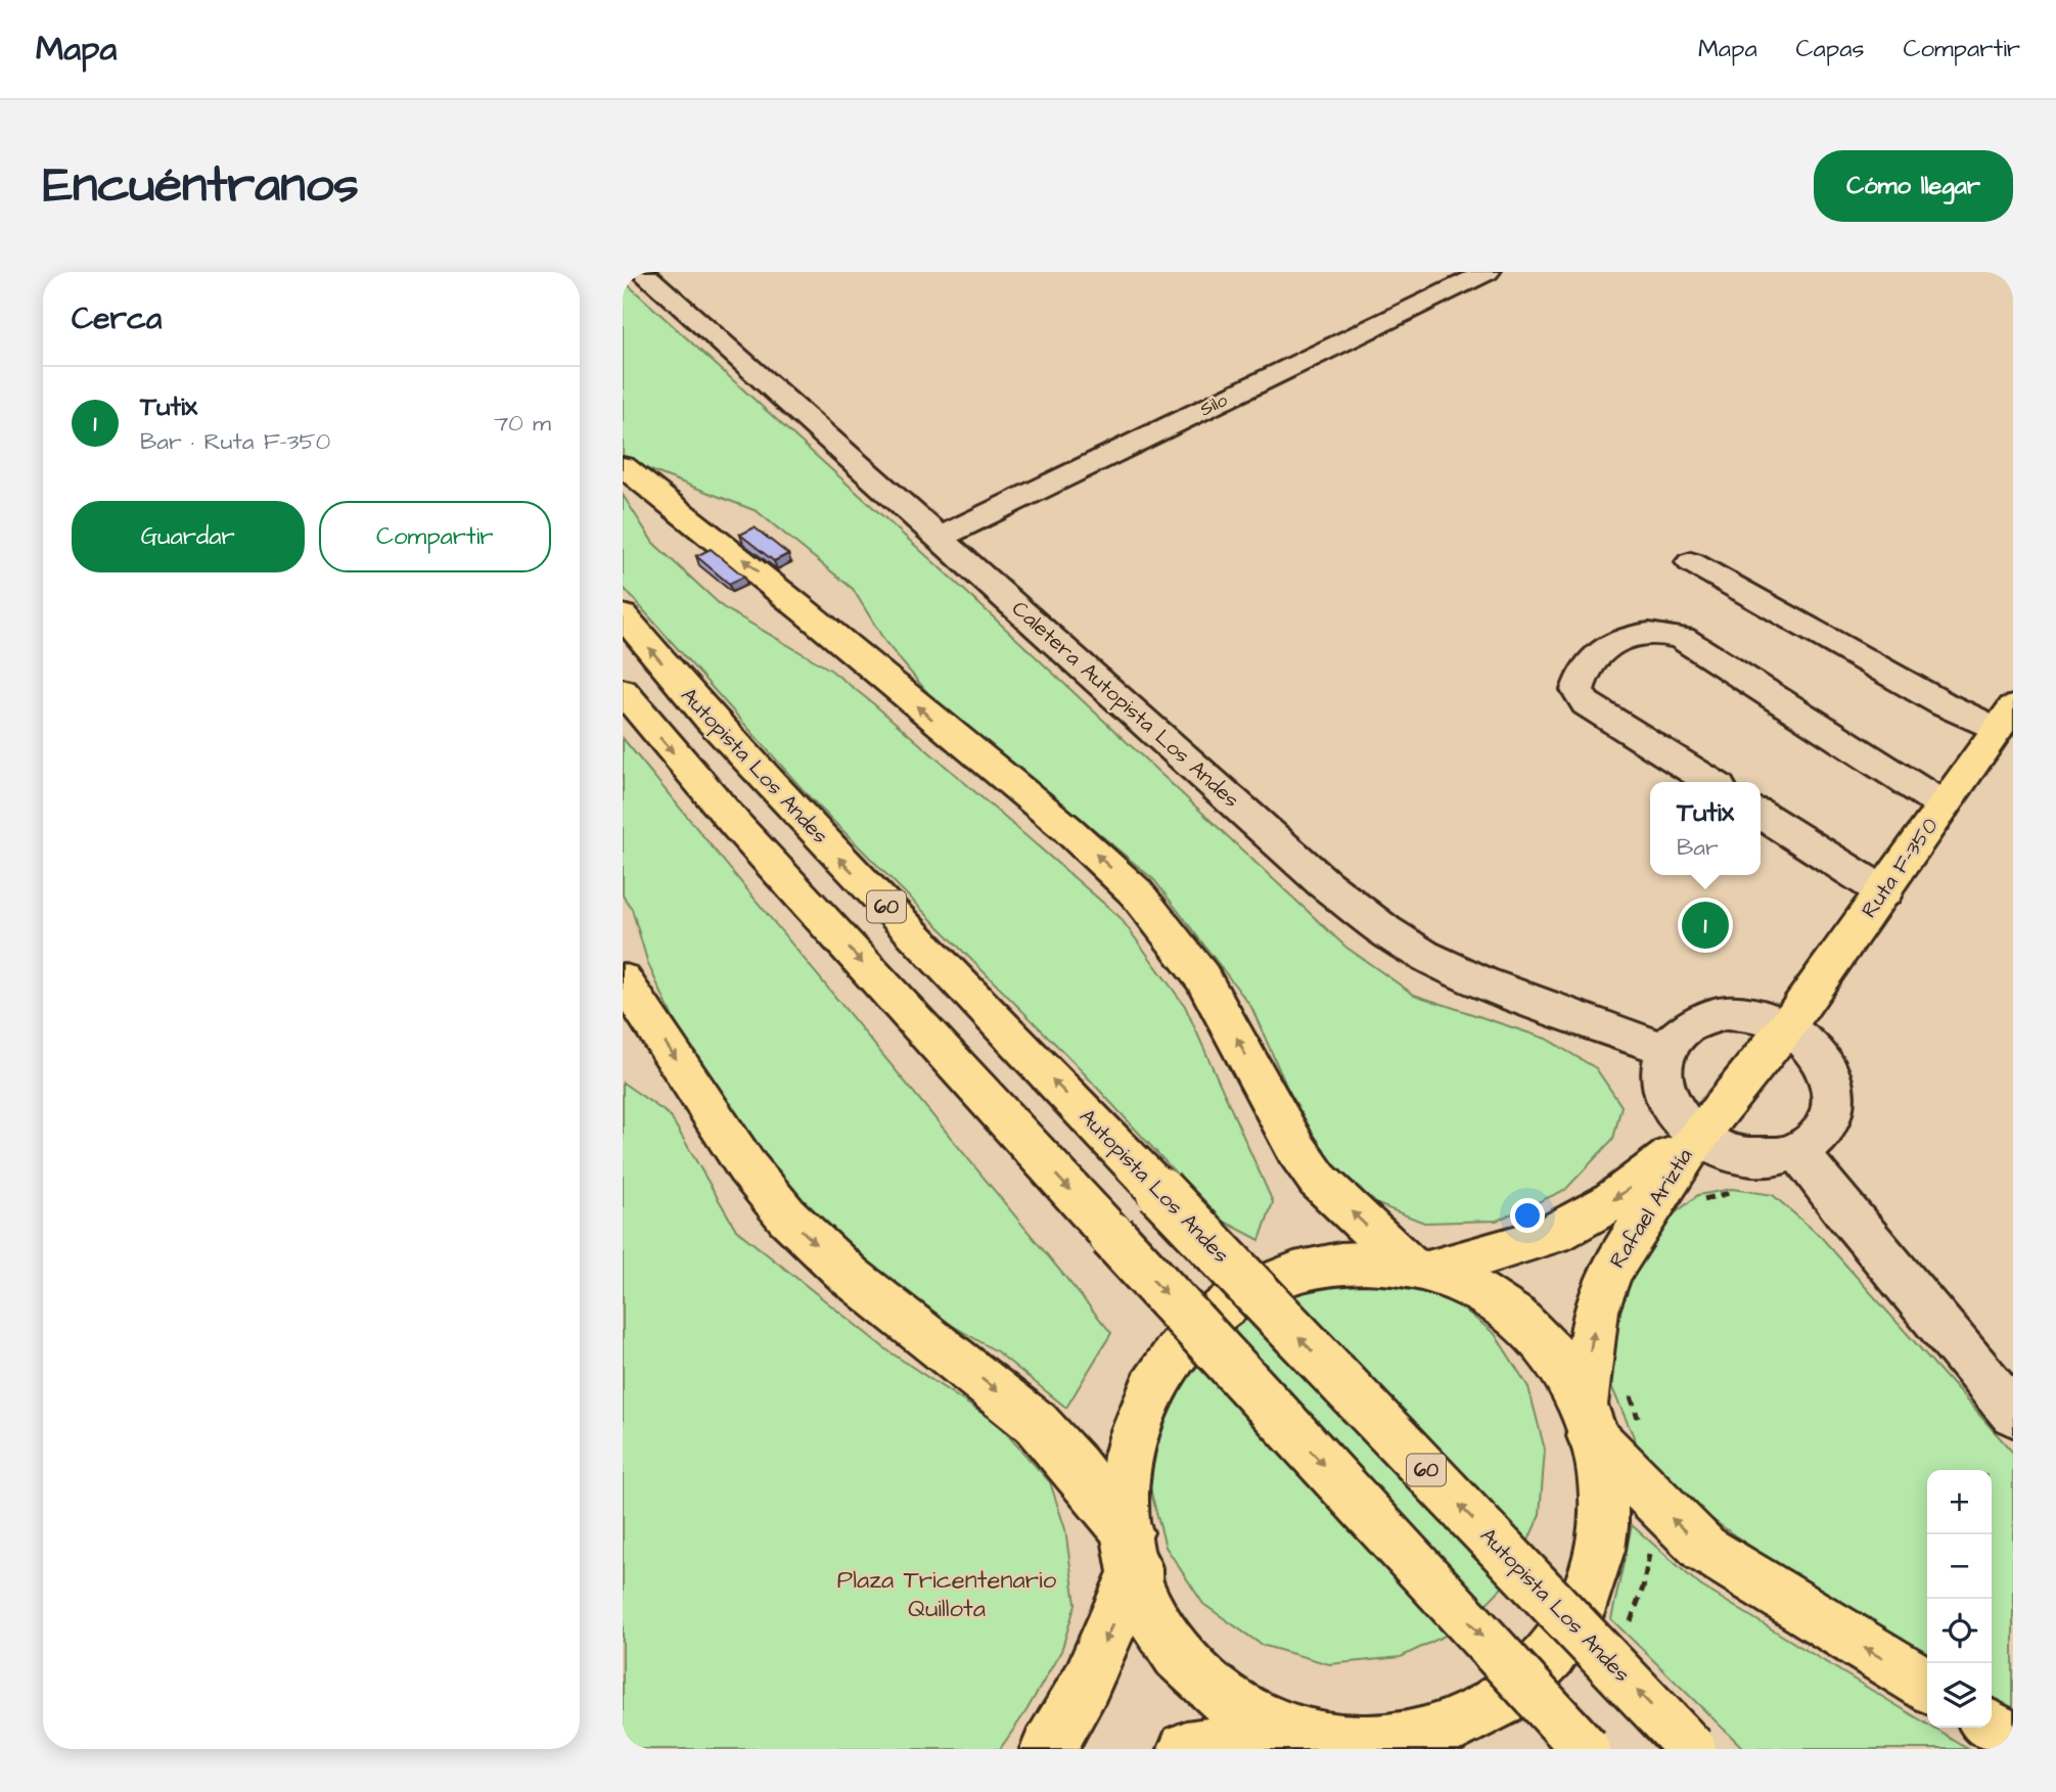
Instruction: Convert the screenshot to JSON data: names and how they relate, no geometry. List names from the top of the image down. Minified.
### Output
{"streets":{"main road":["Autopista Los Andes","Ruta F-350","60","Rafael Ariztía"],"street":["Silo","Caletera Autopista Los Andes"]},"crossings":[["Silo","Caletera Autopista Los Andes"],["Ruta F-350","Rafael Ariztía"]],"parks":["Plaza Tricentenario Quillota"],"page":{"header":"Mapa","nav":["Mapa","Capas","Compartir"],"buttons":["Cómo llegar",["Guardar","Compartir"]],"title":"Encuéntranos","heading":"Cerca","list":[{"mark":"1","name":"Tutix","note":"Bar · Ruta F-350","value":"70 m"}],"popup":["Tutix","Bar"],"pins":"1","map_buttons":["+","−"]}}
